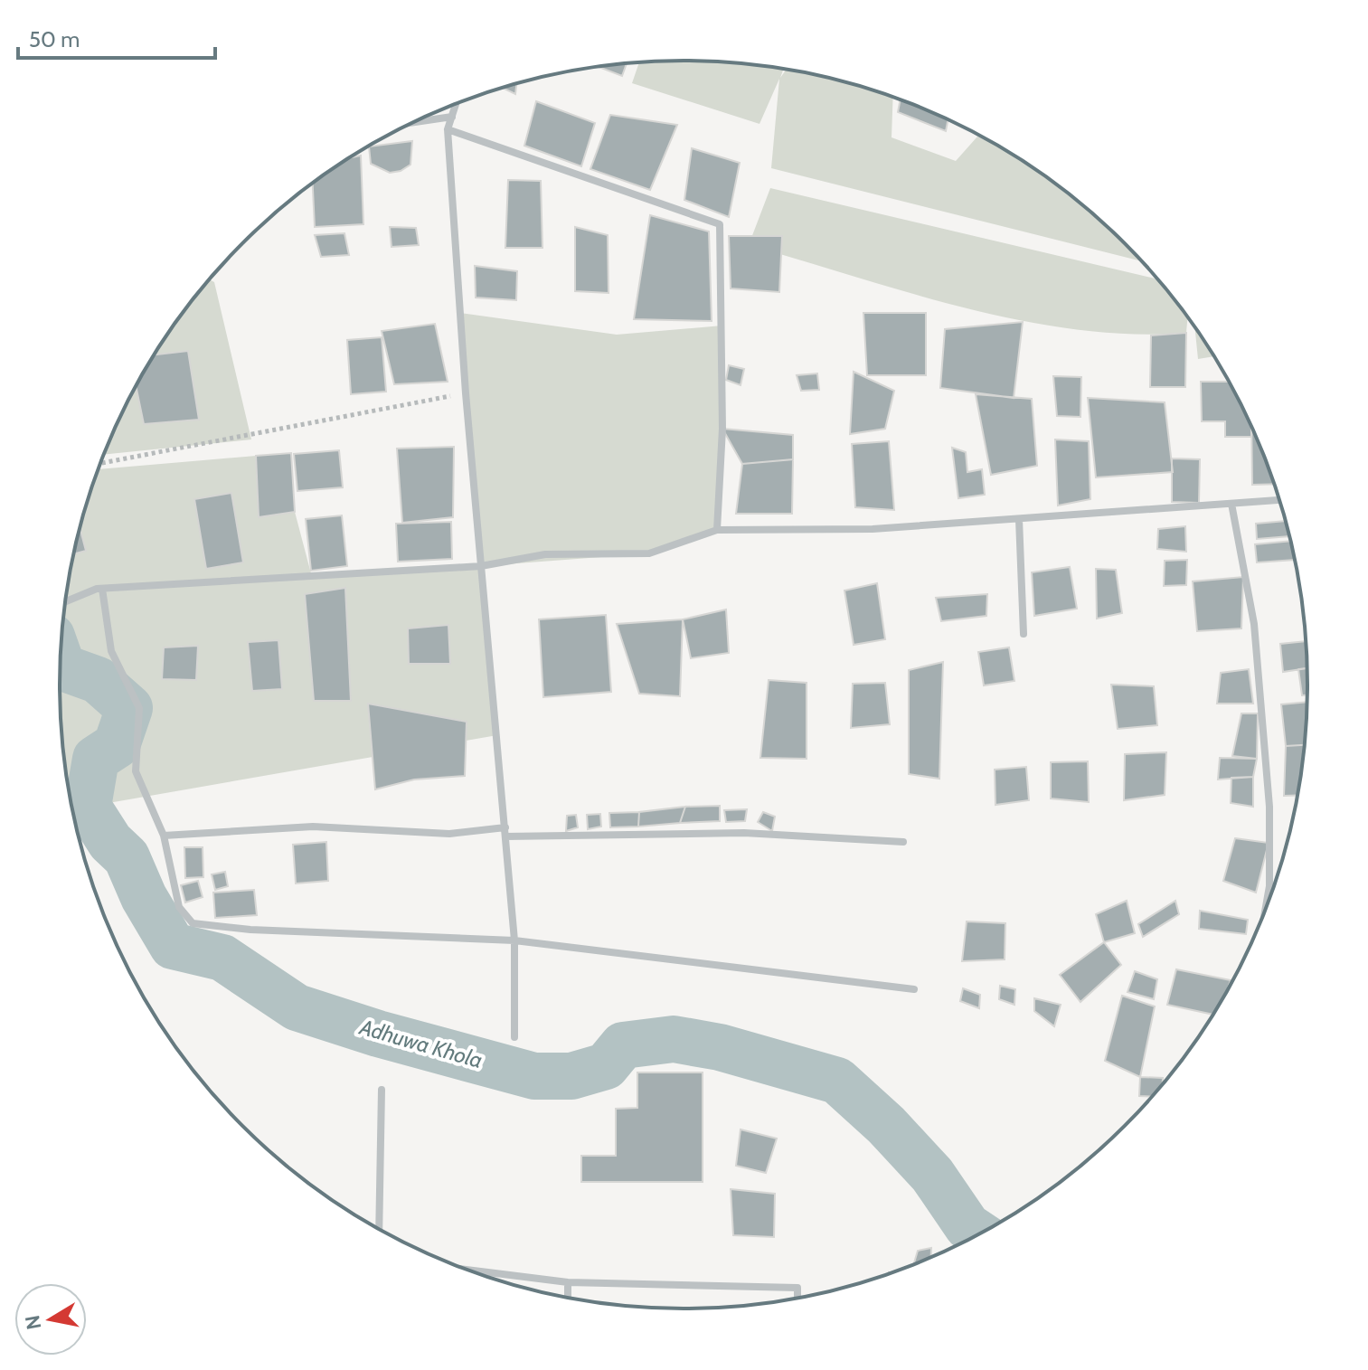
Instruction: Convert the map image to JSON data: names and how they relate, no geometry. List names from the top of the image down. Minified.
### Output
{"water":["Adhuwa Khola"],"scale_bar":"50 m","north":"left"}
